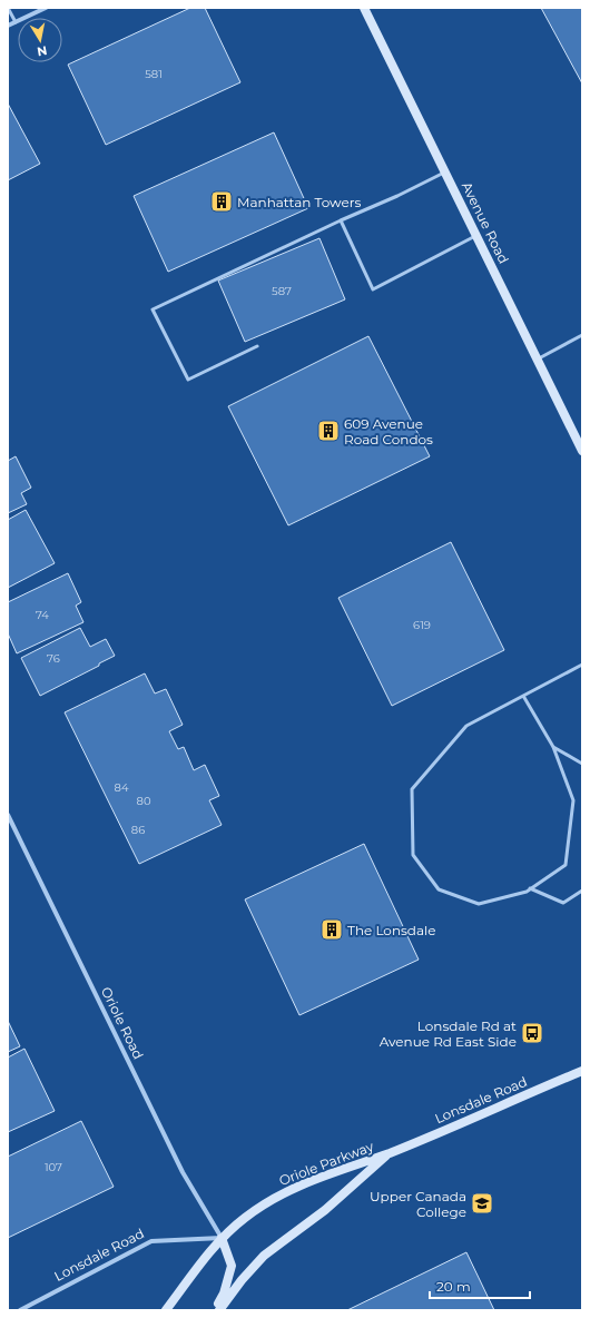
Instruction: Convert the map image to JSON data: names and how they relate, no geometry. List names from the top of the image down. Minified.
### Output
{"streets":{"main road":["Avenue Road","Lonsdale Road","Oriole Parkway"],"street":["Oriole Road"]},"crossings":[["Oriole Road","Lonsdale Road"],["Oriole Road","Oriole Parkway"],["Lonsdale Road","Oriole Parkway"]],"places":{"building":["Manhattan Towers","609 Avenue Road Condos","The Lonsdale"],"bus stop":["Lonsdale Rd at Avenue Rd East Side"],"school or university":["Upper Canada College"]},"house_numbers":["581","587","74","619","76","84","80","86","107"],"scale_bar":"20 m","north":"bottom"}
